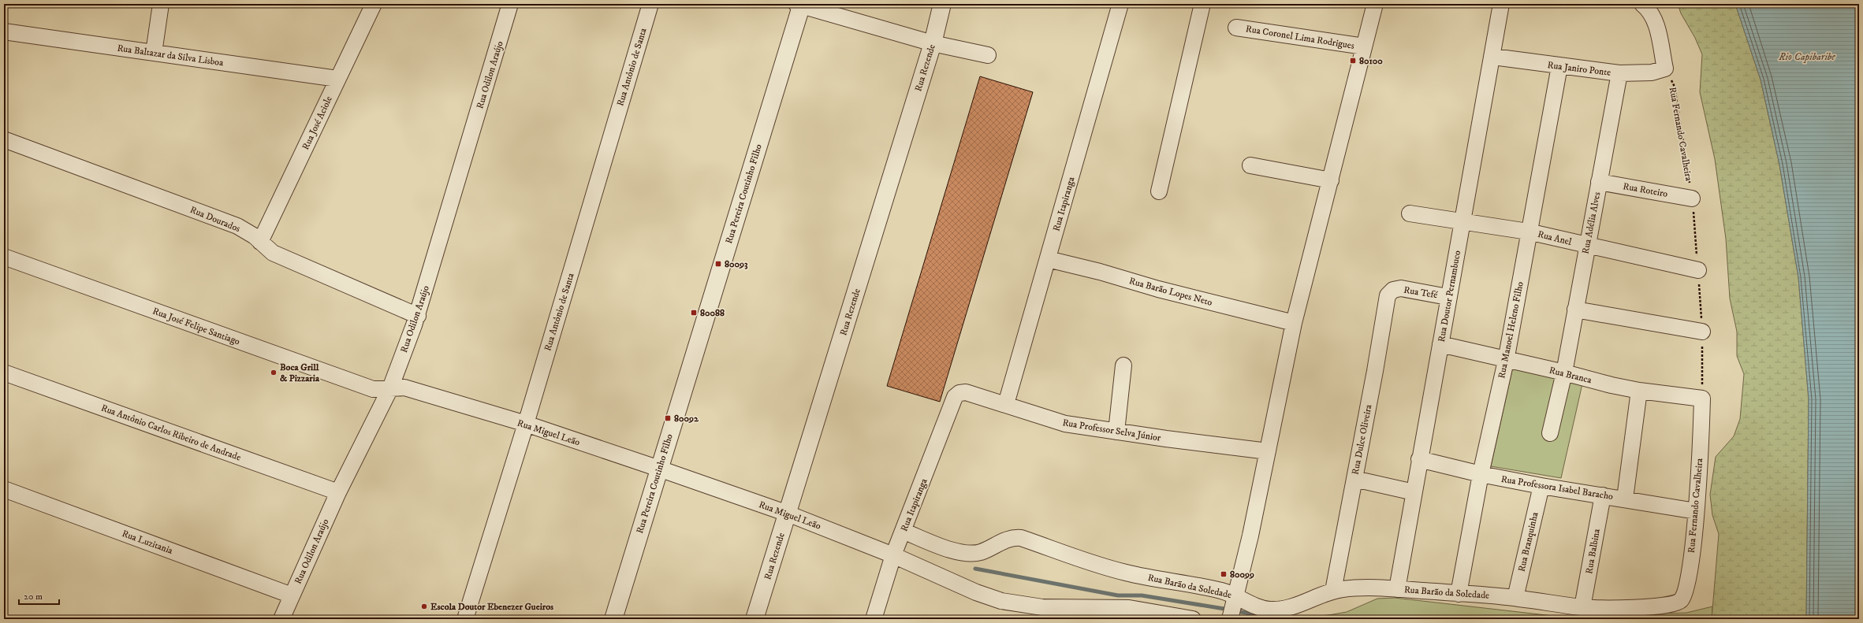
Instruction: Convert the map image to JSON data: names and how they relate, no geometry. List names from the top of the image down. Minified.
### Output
{"streets":{"street":["Rua Coronel Lima Rodrigues","Rua Baltazar da Silva Lisboa","Rua Antônio de Santa","Rua Rezende","Rua Janiro Ponte","Rua Odilon Araújo","Rua José Aciole","Rua Fernando Cavalheira","Rua Roteiro","Rua Pereira Coutinho Filho","Rua Itapiranga","Rua Dourados","Rua Adélia Alves","Rua Anel","Rua Barão Lopes Neto","Rua Tefé","Rua Doutor Pernambuco","Rua José Felipe Santiago","Rua Manoel Heleno Filho","Rua Branca","Rua Professor Selva Júnior","Rua Antônio Carlos Ribeiro de Andrade","Rua Miguel Leão","Rua Dulce Oliveira","Rua Professora Isabel Baracho","Rua Luzitania","Rua Branquinha","Rua Balbina","Rua Barão da Soledade"]},"crossings":[["Rua Baltazar da Silva Lisboa","Rua José Aciole"],["Rua Antônio de Santa","Rua Miguel Leão"],["Rua Rezende","Rua Miguel Leão"],["Rua Janiro Ponte","Rua Fernando Cavalheira"],["Rua Janiro Ponte","Rua Adélia Alves"],["Rua Janiro Ponte","Rua Doutor Pernambuco"],["Rua Janiro Ponte","Rua Manoel Heleno Filho"],["Rua Odilon Araújo","Rua Dourados"],["Rua Odilon Araújo","Rua José Felipe Santiago"],["Rua Odilon Araújo","Rua Antônio Carlos Ribeiro de Andrade"],["Rua Odilon Araújo","Rua Miguel Leão"],["Rua Odilon Araújo","Rua Luzitania"],["Rua José Aciole","Rua Dourados"],["Rua Fernando Cavalheira","Rua Roteiro"],["Rua Fernando Cavalheira","Rua Anel"],["Rua Fernando Cavalheira","Rua Branca"],["Rua Fernando Cavalheira","Rua Professora Isabel Baracho"],["Rua Fernando Cavalheira","Rua Barão da Soledade"],["Rua Roteiro","Rua Adélia Alves"],["Rua Pereira Coutinho Filho","Rua Miguel Leão"],["Rua Itapiranga","Rua Barão Lopes Neto"],["Rua Itapiranga","Rua Professor Selva Júnior"],["Rua Itapiranga","Rua Miguel Leão"],["Rua Itapiranga","Rua Barão da Soledade"],["Rua Adélia Alves","Rua Anel"],["Rua Adélia Alves","Rua Branca"],["Rua Anel","Rua Doutor Pernambuco"],["Rua Anel","Rua Manoel Heleno Filho"],["Rua Tefé","Rua Doutor Pernambuco"],["Rua Tefé","Rua Dulce Oliveira"],["Rua Doutor Pernambuco","Rua Branca"],["Rua Doutor Pernambuco","Rua Professora Isabel Baracho"],["Rua Doutor Pernambuco","Rua Barão da Soledade"],["Rua José Felipe Santiago","Rua Miguel Leão"],["Rua Manoel Heleno Filho","Rua Branca"],["Rua Manoel Heleno Filho","Rua Professora Isabel Baracho"],["Rua Manoel Heleno Filho","Rua Barão da Soledade"],["Rua Dulce Oliveira","Rua Barão da Soledade"],["Rua Professora Isabel Baracho","Rua Branquinha"],["Rua Professora Isabel Baracho","Rua Balbina"],["Rua Branquinha","Rua Barão da Soledade"],["Rua Balbina","Rua Barão da Soledade"]],"water":["Rio Capibaribe"],"places":{"transit":["80100","80093","80088","80092","80099"],"other":["Boca Grill & Pizzaria","Escola Doutor Ebenezer Gueiros"]},"scale_bar":"20 m"}
